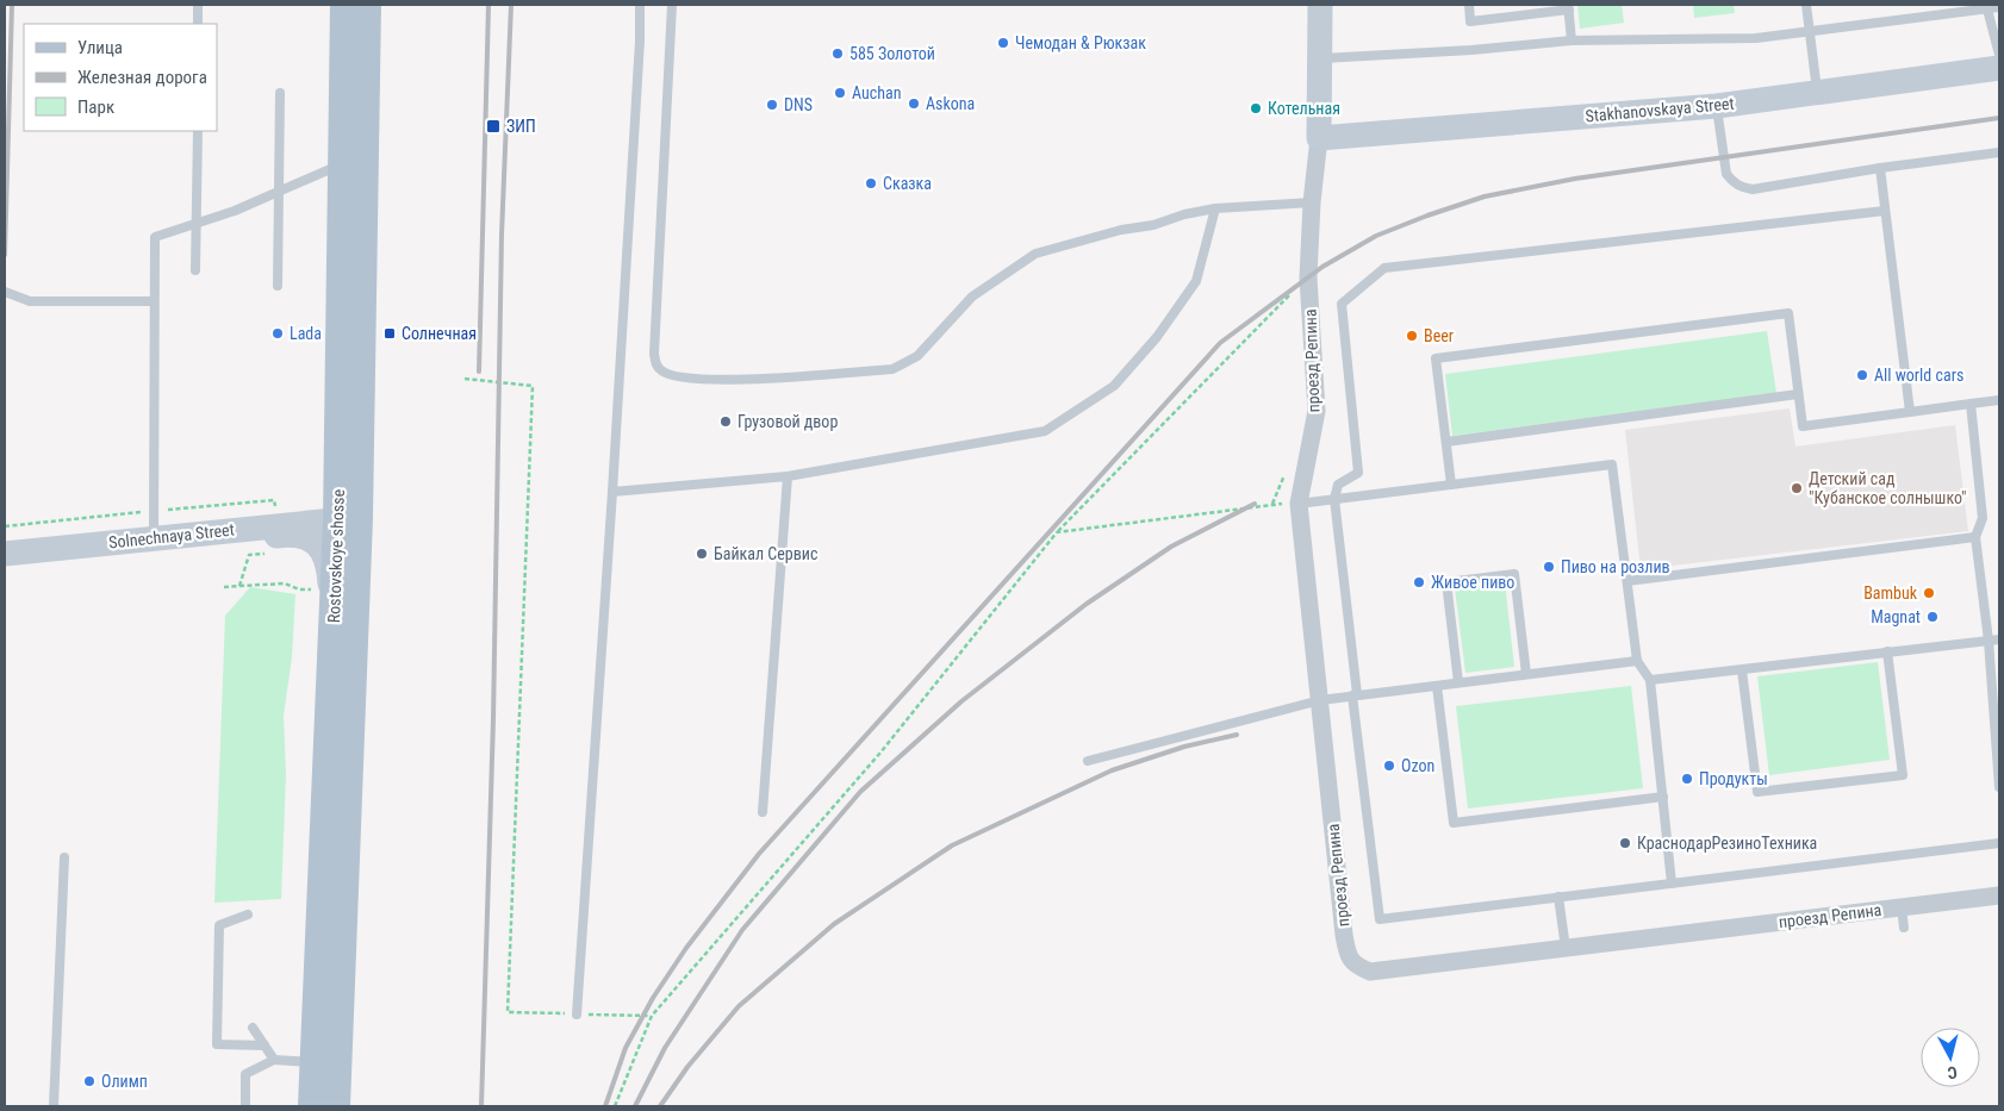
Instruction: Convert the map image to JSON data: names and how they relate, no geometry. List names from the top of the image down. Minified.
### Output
{"streets":{"main road":["Rostovskoye shosse"],"street":["Stakhanovskaya Street","проезд Репина","Solnechnaya Street"]},"crossings":[["Stakhanovskaya Street","проезд Репина"],["Solnechnaya Street","Rostovskoye shosse"]],"places":{"other":["Чемодан & Рюкзак","585 Золотой","Auchan","Askona","DNS","Котельная","Сказка","Lada","Beer","All world cars","Грузовой двор","Детский сад \"Кубанское солнышко\"","Байкал Сервис","Пиво на розлив","Живое пиво","Bambuk","Magnat","Ozon","Продукты","КраснодарРезиноТехника","Олимп"],"transit":["ЗИП","Солнечная"]},"legend":["Улица","Железная дорога","Парк"],"north":"bottom"}
